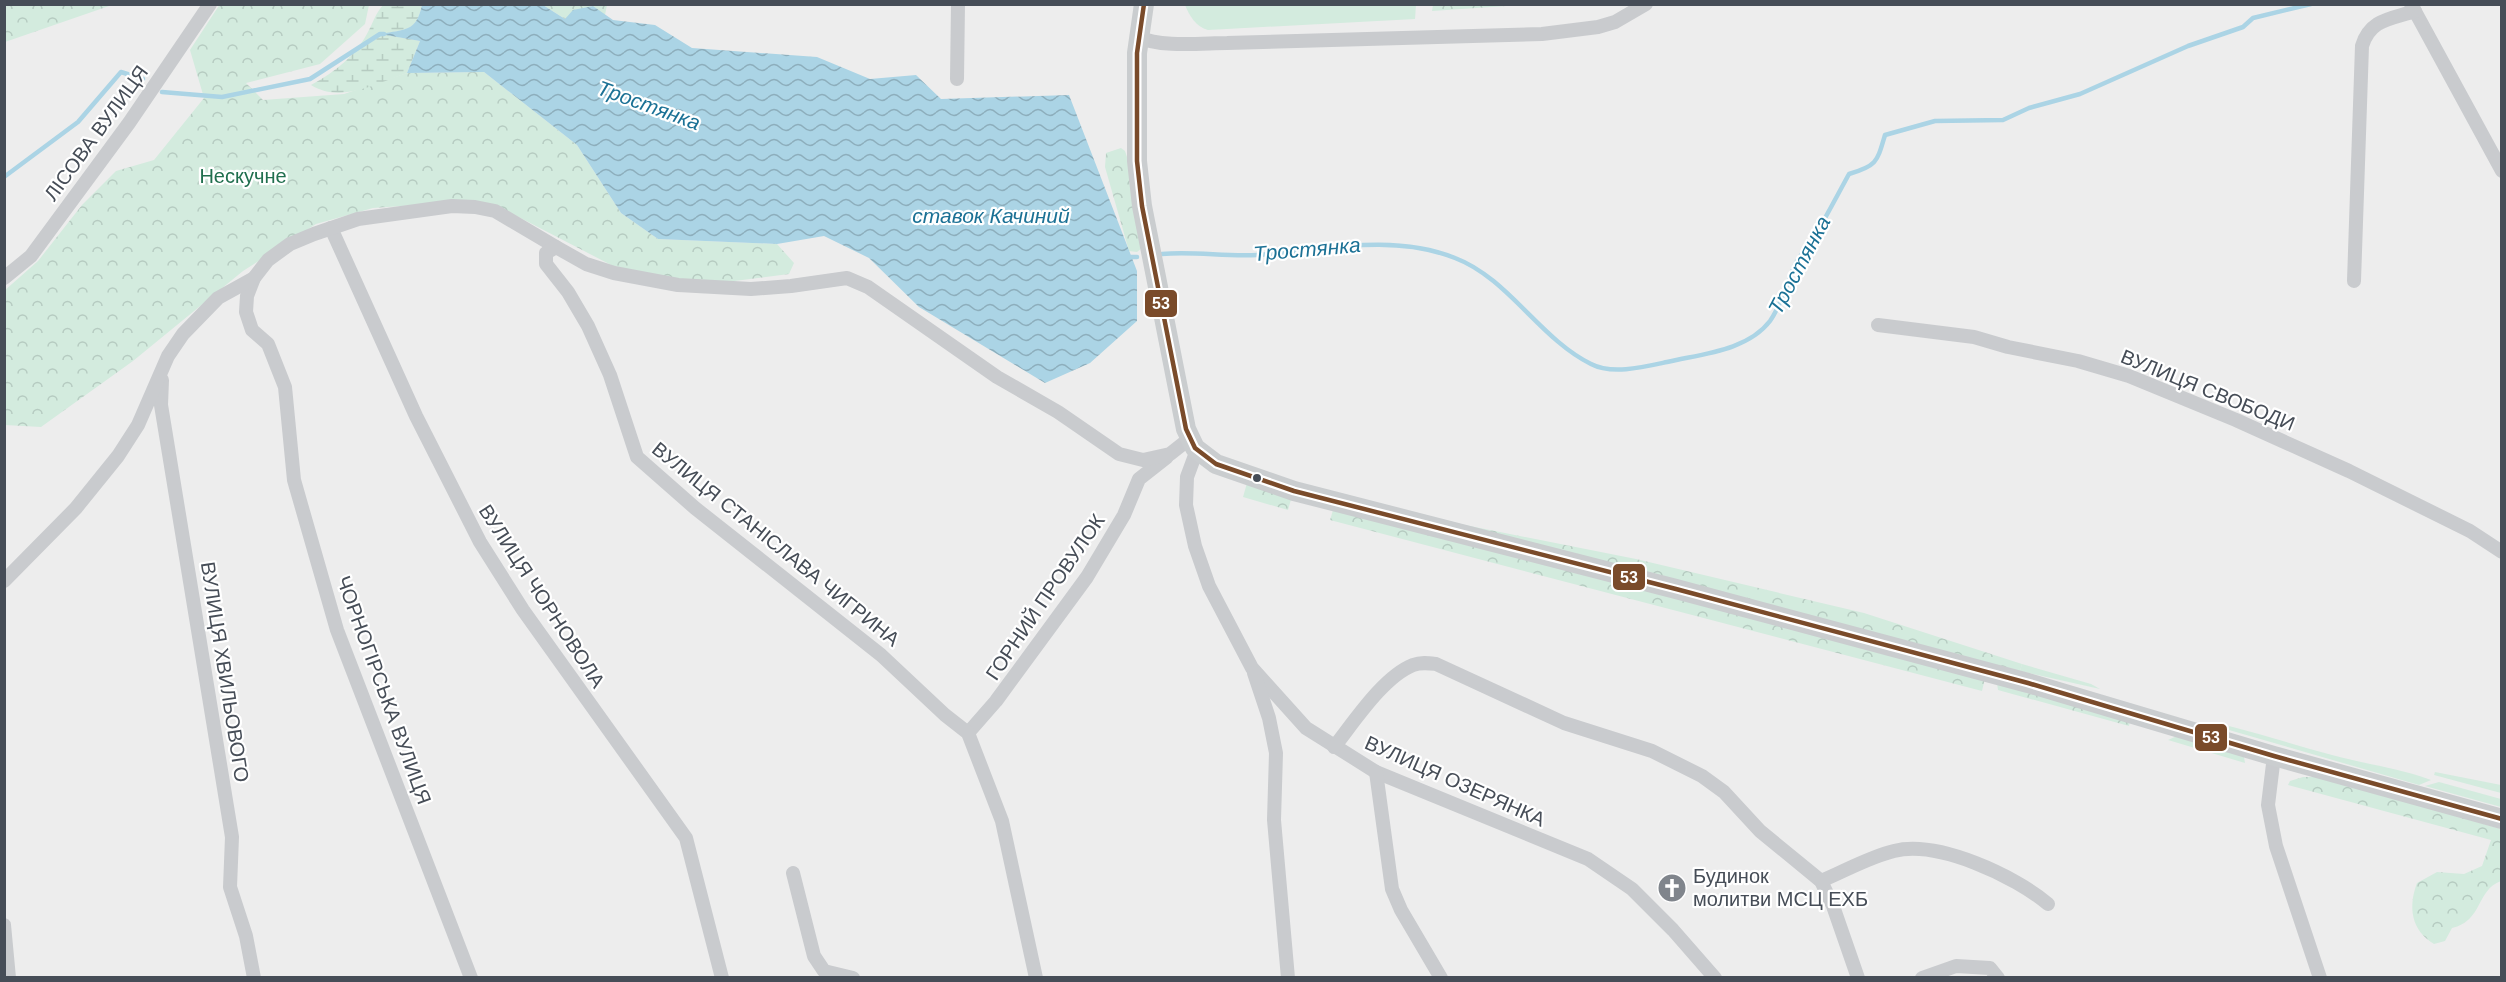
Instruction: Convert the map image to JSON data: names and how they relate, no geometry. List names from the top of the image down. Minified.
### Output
{"streets":{"street":["ЛІСОВА ВУЛИЦЯ","ВУЛИЦЯ СВОБОДИ","ВУЛИЦЯ СТАНІСЛАВА ЧИГРИНА","ВУЛИЦЯ ЧОРНОВОЛА","ГОРНИЙ ПРОВУЛОК","ВУЛИЦЯ ХВИЛЬОВОГО","ЧОРНОГІРСЬКА ВУЛИЦЯ","ВУЛИЦЯ ОЗЕРЯНКА"]},"crossings":[["ВУЛИЦЯ СТАНІСЛАВА ЧИГРИНА","ГОРНИЙ ПРОВУЛОК"]],"water":["Тростянка","ставок Качиний"],"parks":["Нескучне"],"places":{"church":["Будинок молитви МСЦ ЕХБ"]},"lines":["transit line 53"]}
